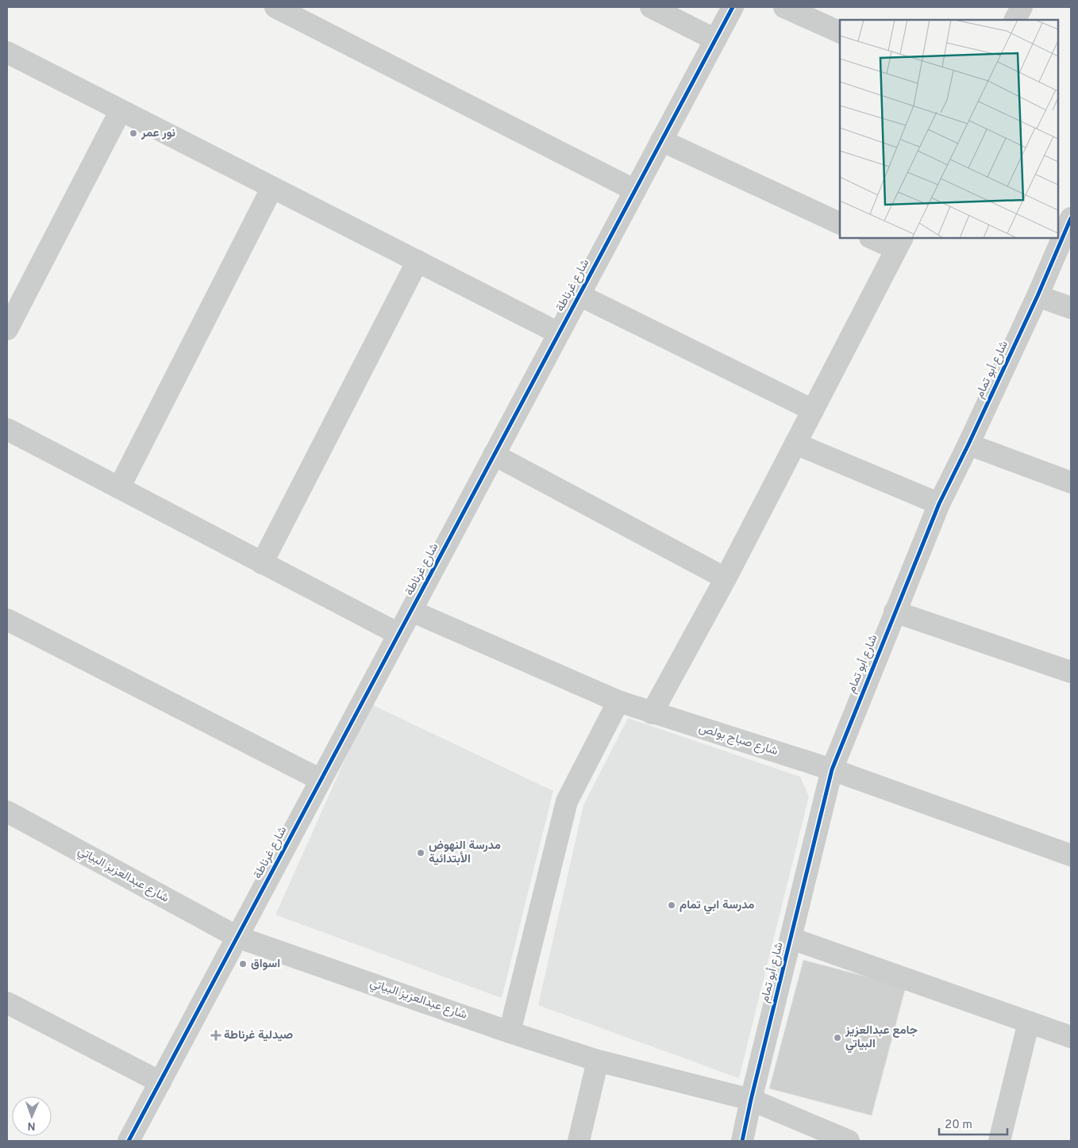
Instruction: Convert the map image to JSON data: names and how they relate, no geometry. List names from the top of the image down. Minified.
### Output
{"streets":{"street":["شارع غرناطة","شارع أبو تمام","شارع صباح بولص","شارع عبدالعزيز البياتي"]},"crossings":[["شارع غرناطة","شارع صباح بولص"],["شارع غرناطة","شارع عبدالعزيز البياتي"],["شارع أبو تمام","شارع صباح بولص"],["شارع أبو تمام","شارع عبدالعزيز البياتي"]],"places":{"other":["نور عمر","مدرسة النهوض الأبتدائية","مدرسة ابي تمام","اسواق","جامع عبدالعزيز البياتي"],"health":["صيدلية غرناطة"]},"scale_bar":"20 m","north":"bottom"}
